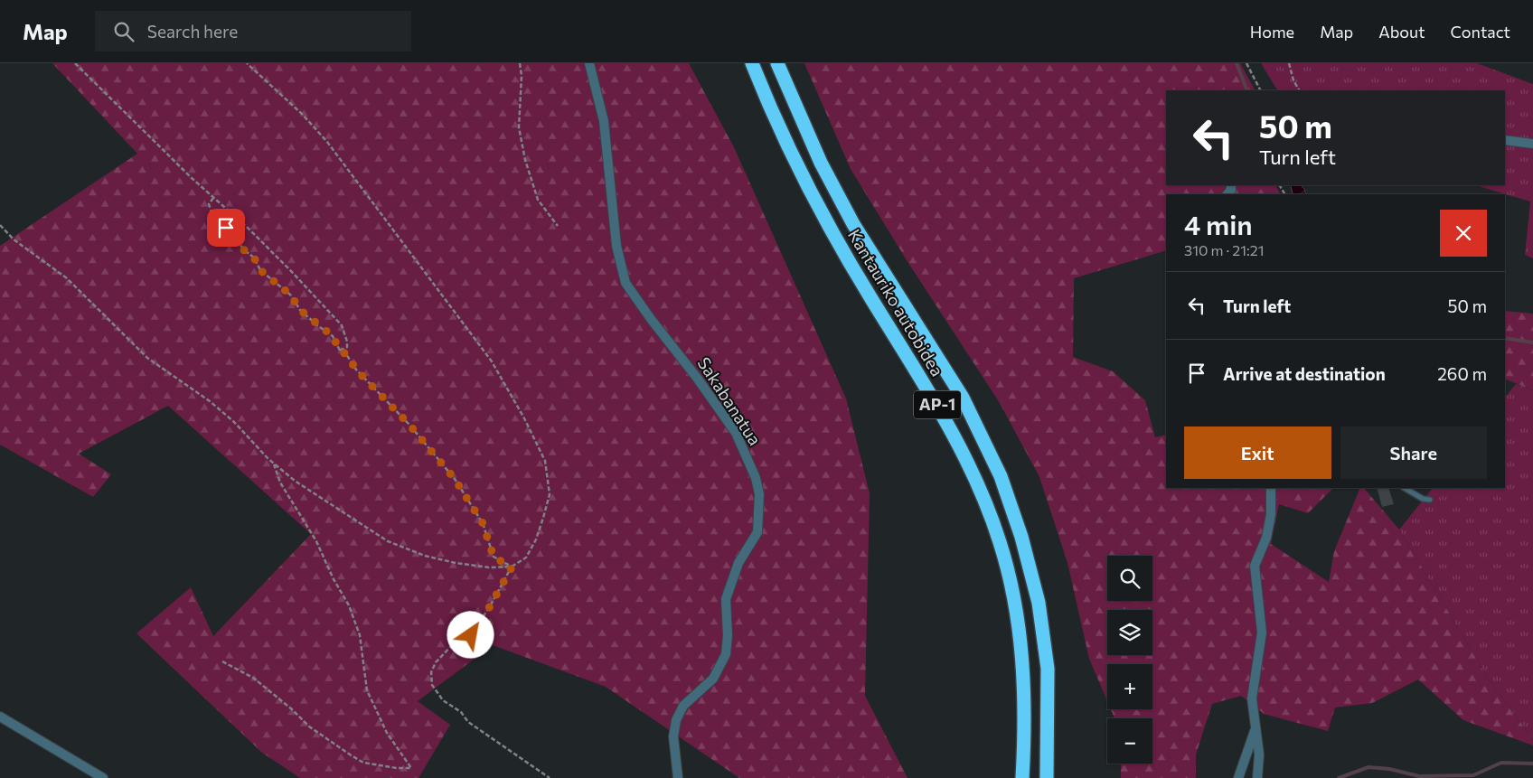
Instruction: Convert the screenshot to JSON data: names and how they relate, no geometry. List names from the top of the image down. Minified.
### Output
{"streets":{"highway":["Kantauriko autobidea","AP-1"],"street":["Sakabanatua"]},"page":{"header":"Map","search":"Search here","nav":["Home","Map","About","Contact"],"turn":["50 m","Turn left"],"heading":["4 min","310 m · 21:21"],"list":[{"name":"Turn left","value":"50 m"},{"name":"Arrive at destination","value":"260 m"}],"buttons":["Exit","Share"],"map_buttons":["+","−"]}}
